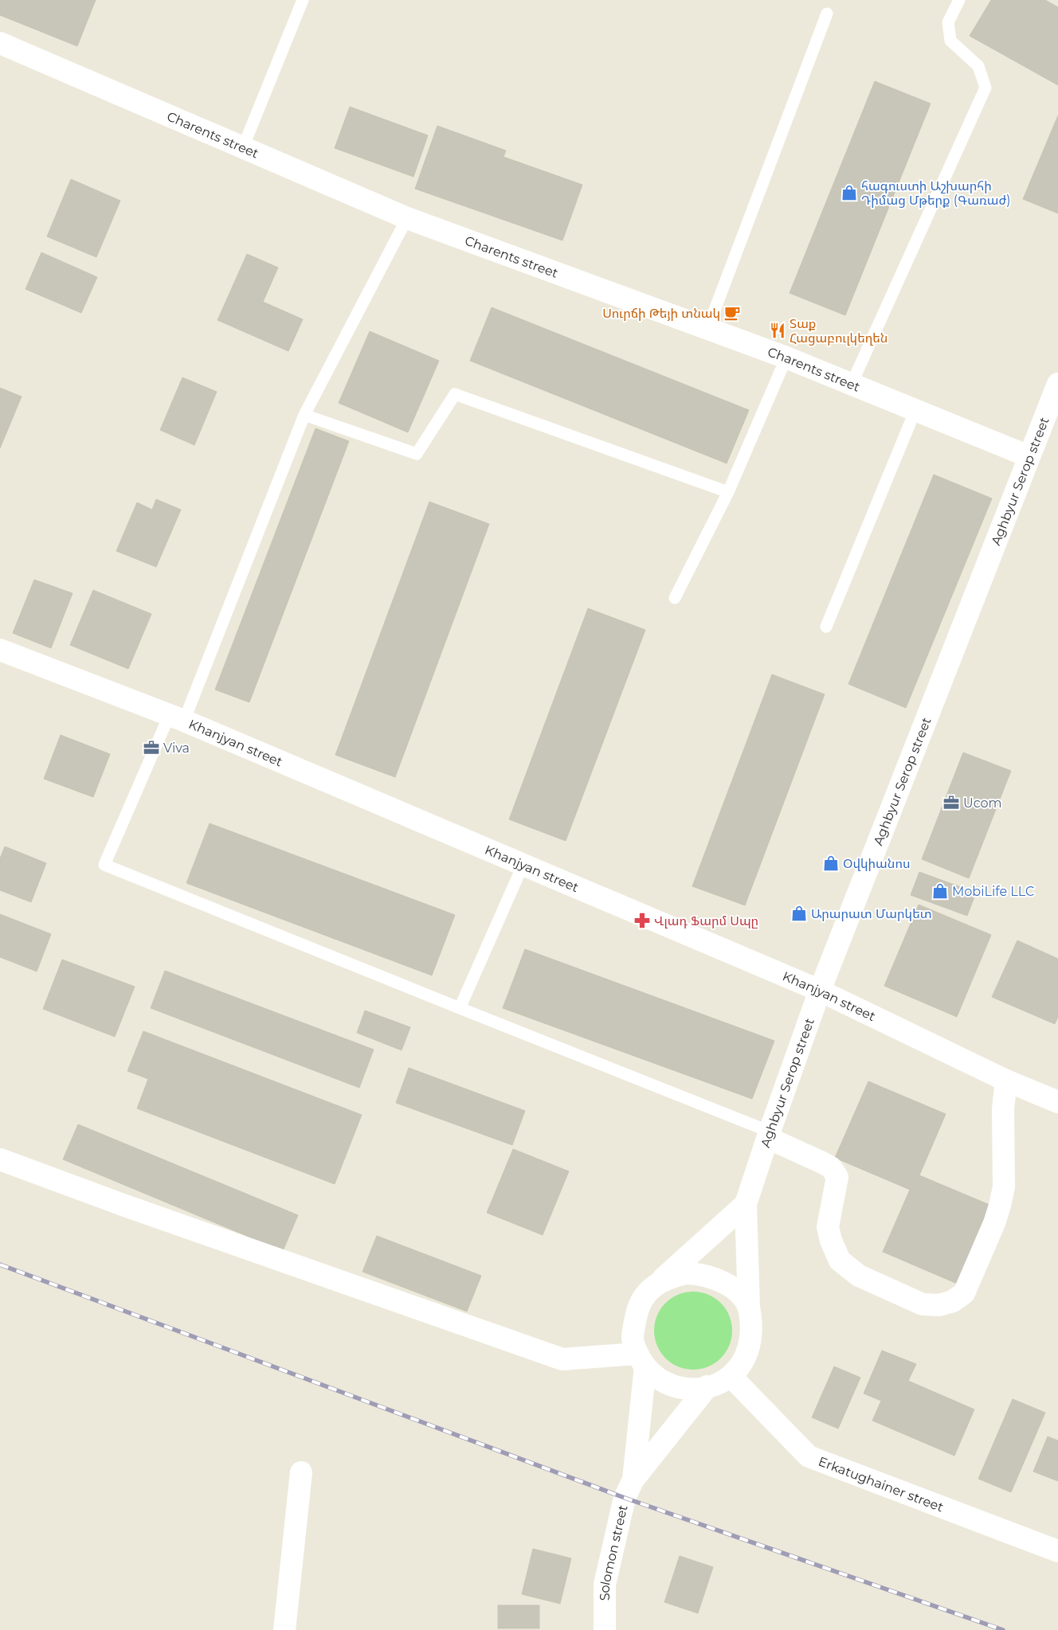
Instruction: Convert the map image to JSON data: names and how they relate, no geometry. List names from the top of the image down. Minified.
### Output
{"streets":{"street":["Charents street","Aghbyur Serop street","Khanjyan street","Erkatughainer street","Solomon street"]},"crossings":[["Charents street","Aghbyur Serop street"],["Aghbyur Serop street","Khanjyan street"],["Aghbyur Serop street","Erkatughainer street"],["Aghbyur Serop street","Solomon street"],["Erkatughainer street","Solomon street"]],"places":{"shop":["հագուստի Աշխարհի Դիմաց Մթերք (Գառաժ)","Օվկիանոս","MobiLife LLC","Արարատ Մարկետ"],"cafe":["Սուրճի Թեյի տնակ"],"restaurant":["Տաք Հացաբուլկեղեն"],"office":["Viva","Ucom"],"pharmacy":["Վլադ Ֆարմ Սպը"]}}
